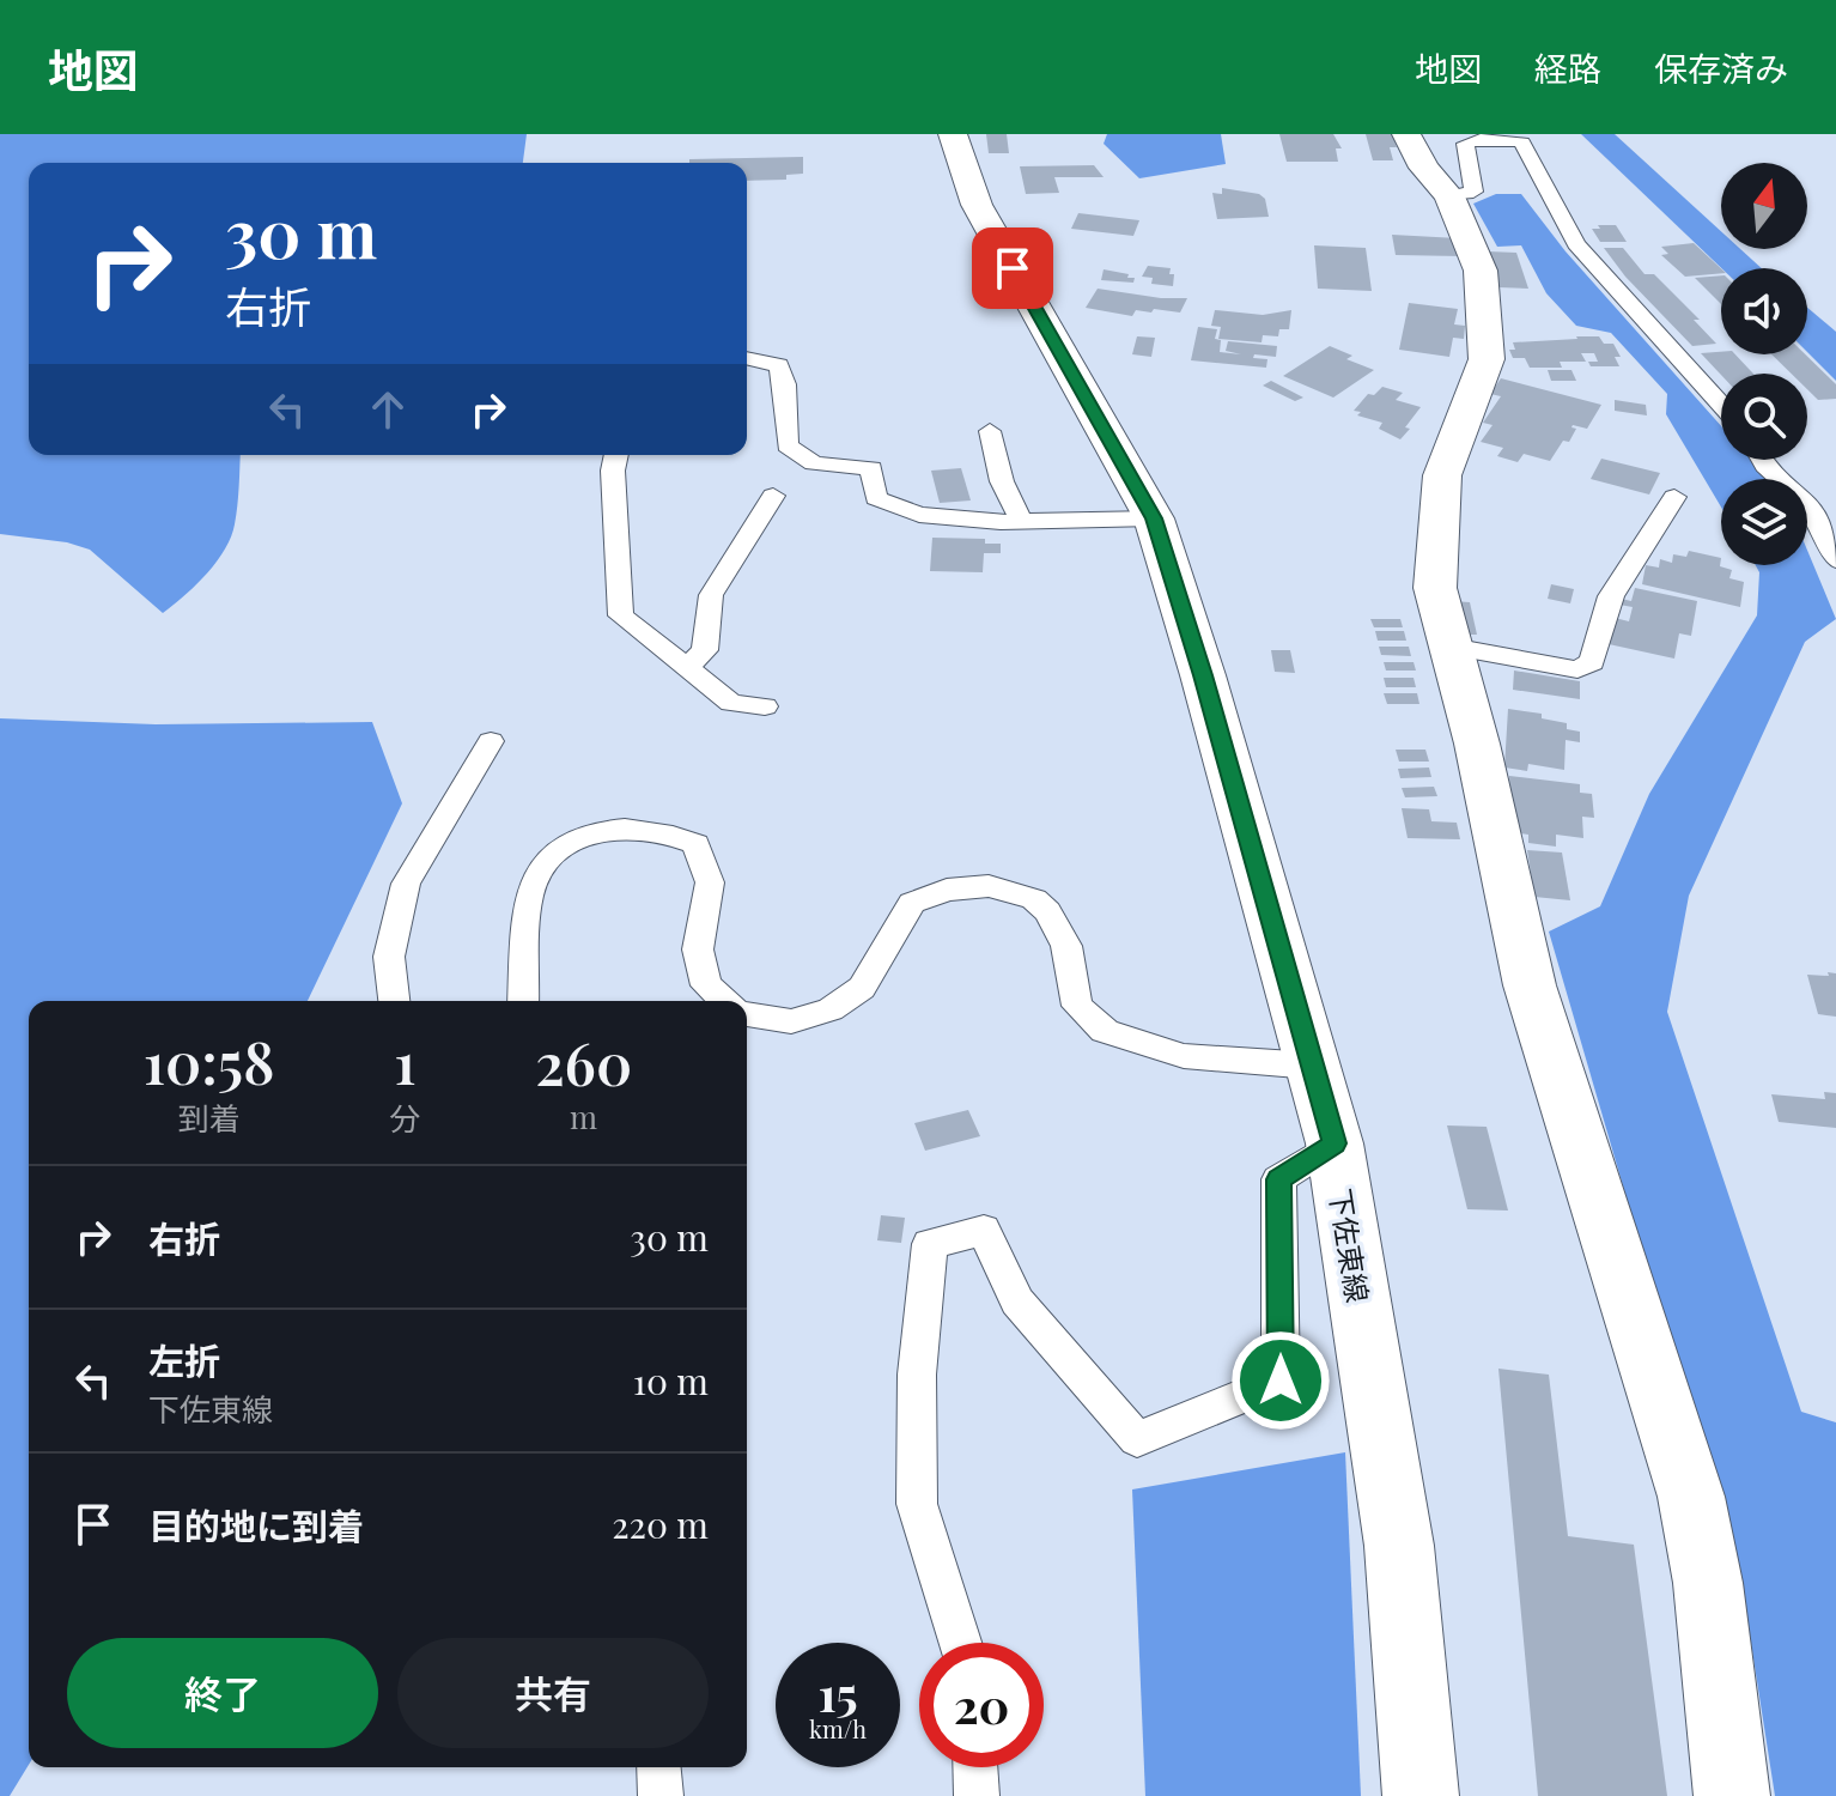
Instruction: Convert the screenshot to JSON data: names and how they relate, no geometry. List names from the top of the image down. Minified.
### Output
{"streets":{"main road":["下佐東線"]},"north":"top","page":{"header":"地図","nav":["地図","経路","保存済み"],"turn":["30 m","右折"],"eta":["10:58","到着","1","分","260","m"],"list":[{"name":"右折","value":"30 m"},{"name":"左折","note":"下佐東線","value":"10 m"},{"name":"目的地に到着","value":"220 m"}],"buttons":["終了","共有"],"speed":"15 km/h","limit":"20"}}
